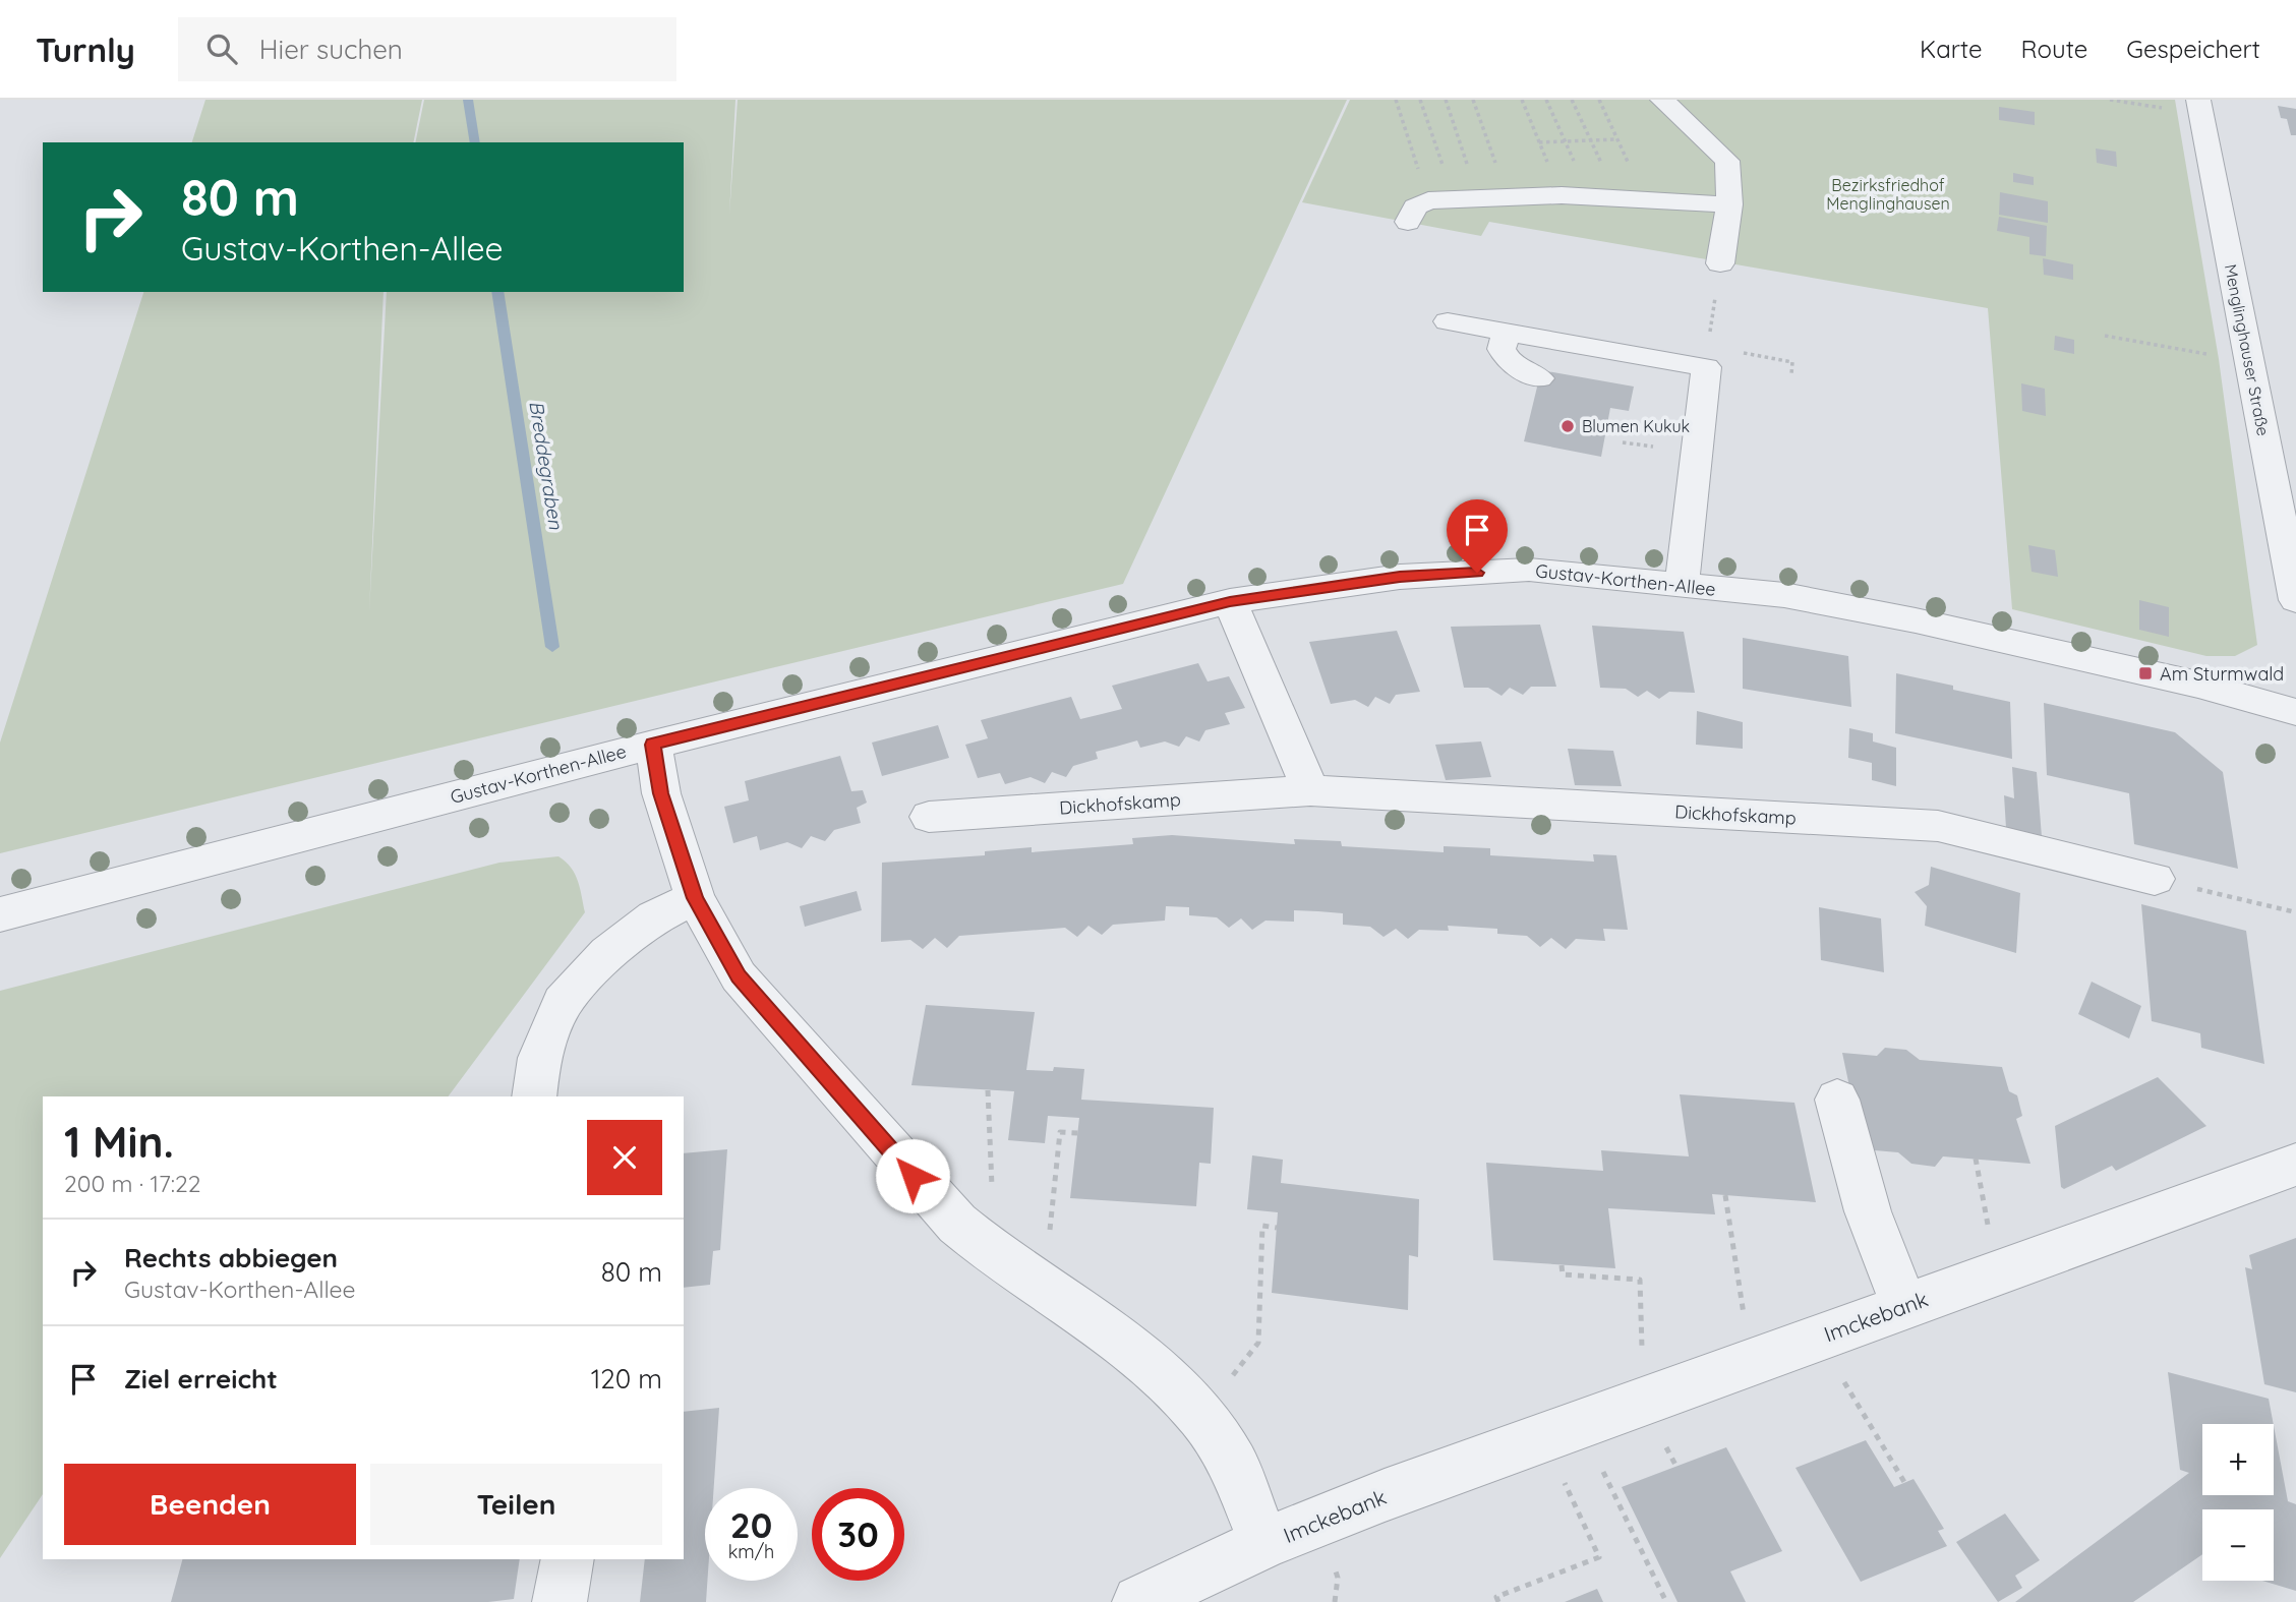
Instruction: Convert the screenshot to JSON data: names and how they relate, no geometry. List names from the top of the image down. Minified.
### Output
{"streets":{"street":["Menglinghauser Straße","Gustav-Korthen-Allee","Dickhofskamp","Imckebank"]},"crossings":[["Gustav-Korthen-Allee","Imckebank"]],"water":["Breddegraben"],"parks":["Bezirksfriedhof Menglinghausen"],"places":{"other":["Blumen Kukuk"],"transit":["Am Sturmwald"]},"page":{"header":"Turnly","search":"Hier suchen","nav":["Karte","Route","Gespeichert"],"turn":["80 m","Gustav-Korthen-Allee"],"heading":["1 Min.","200 m · 17:22"],"list":[{"name":"Rechts abbiegen","note":"Gustav-Korthen-Allee","value":"80 m"},{"name":"Ziel erreicht","value":"120 m"}],"map_buttons":["+","−"],"buttons":["Beenden","Teilen"],"speed":"20 km/h","limit":"30"}}
